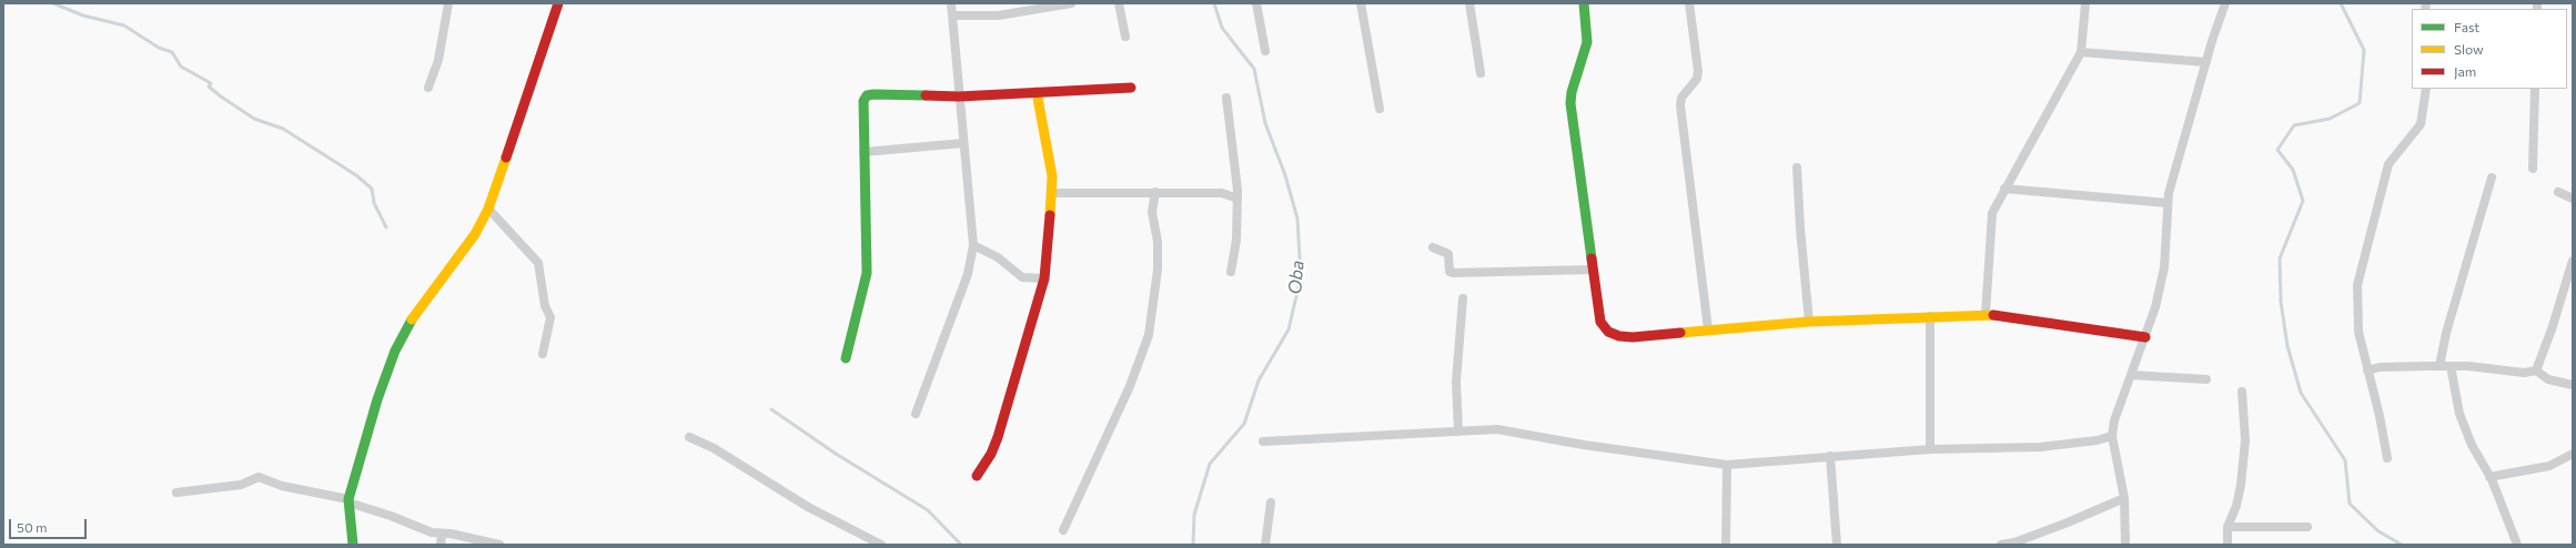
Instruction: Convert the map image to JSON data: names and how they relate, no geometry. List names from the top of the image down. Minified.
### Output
{"water":["Oba"],"legend":["Fast","Slow","Jam"],"scale_bar":"50 m"}
